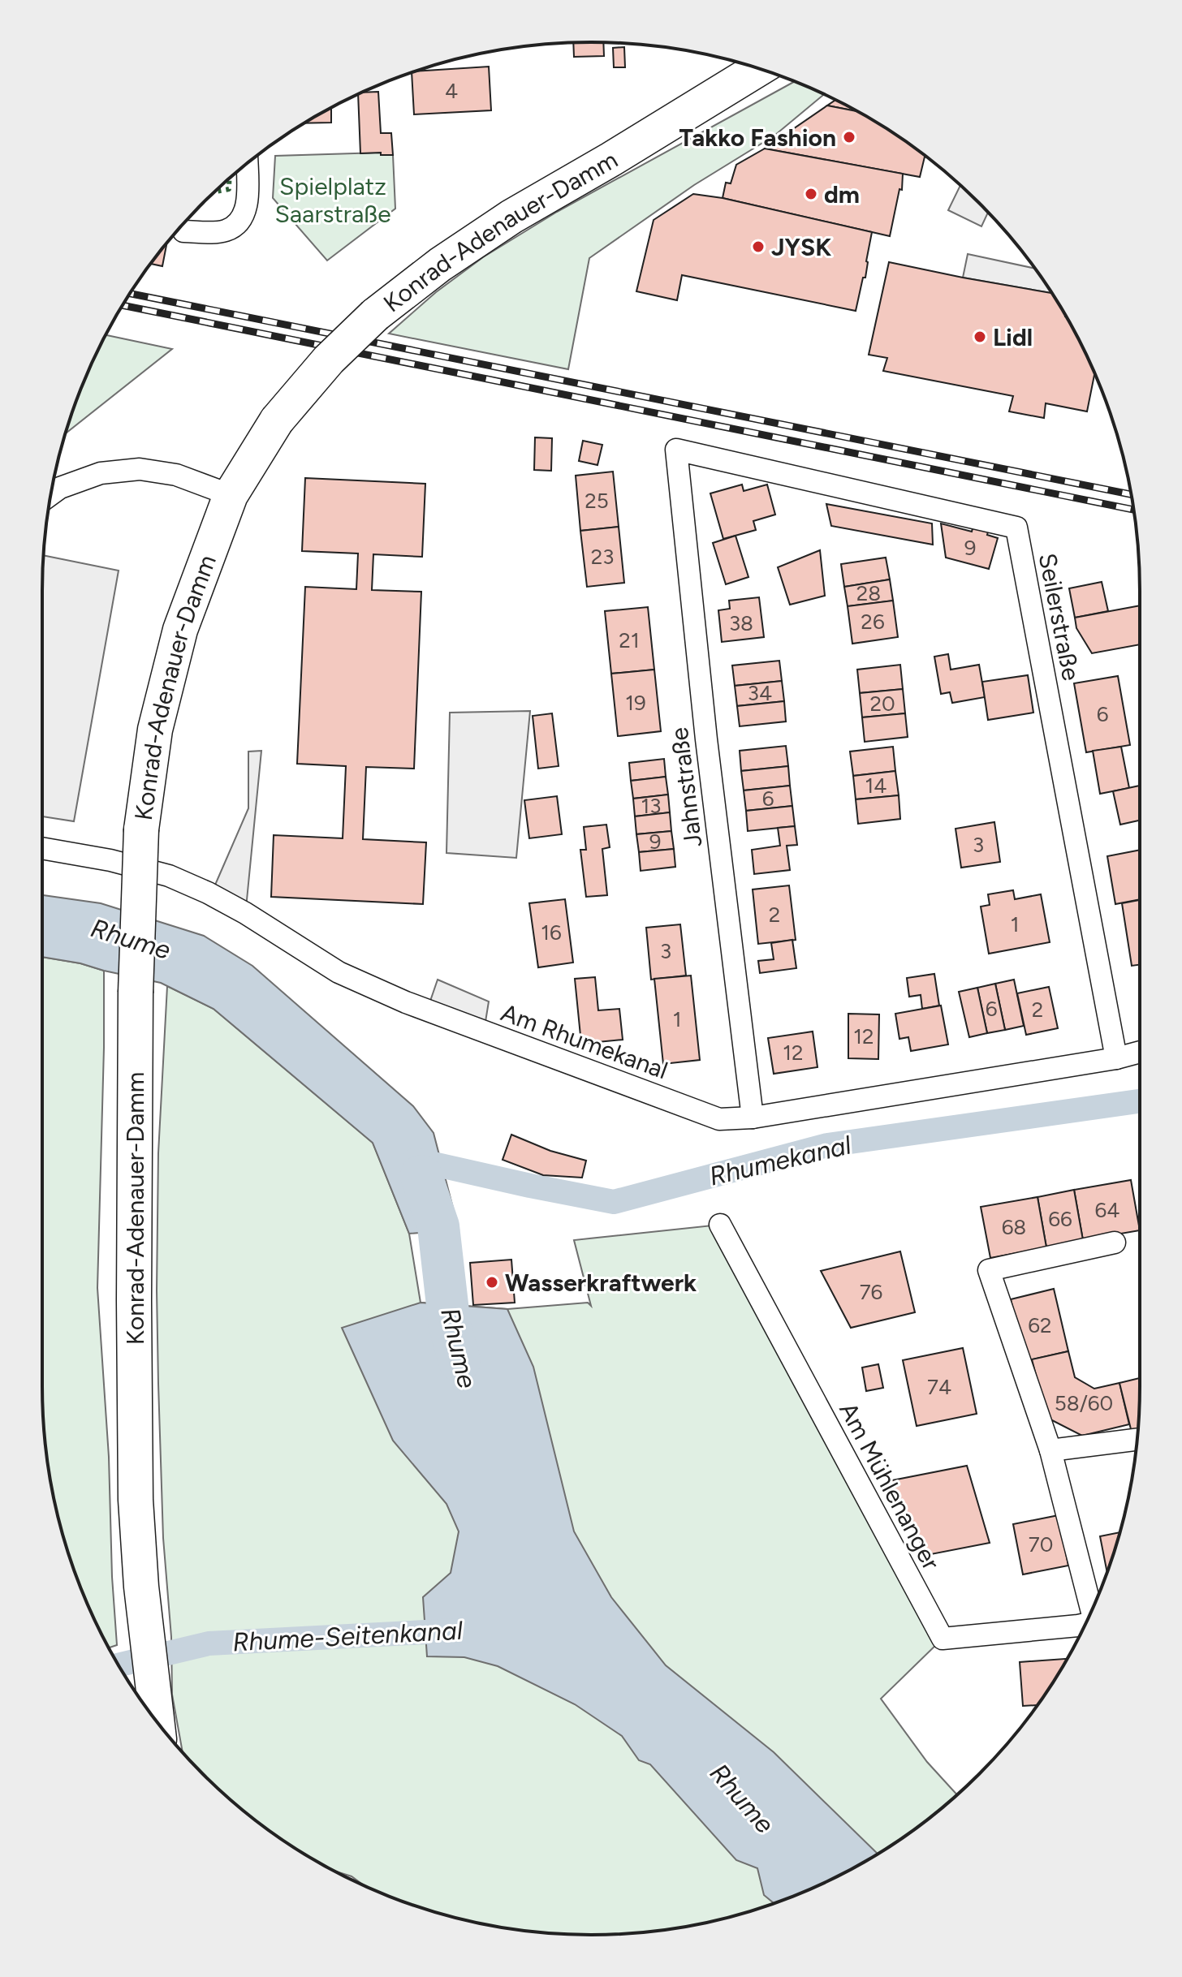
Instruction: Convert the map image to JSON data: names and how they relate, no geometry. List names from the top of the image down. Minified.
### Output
{"streets":{"main road":["Konrad-Adenauer-Damm"],"street":["Seilerstraße","Jahnstraße","Am Rhumekanal","Am Mühlenanger"]},"crossings":[["Seilerstraße","Jahnstraße"],["Seilerstraße","Am Rhumekanal"],["Jahnstraße","Am Rhumekanal"]],"water":["Rhume","Rhumekanal","Rhume-Seitenkanal"],"parks":["Spielplatz Saarstraße"],"places":["Takko Fashion","dm","JYSK","Lidl","Wasserkraftwerk"],"house_numbers":["4","25","9","23","28","26","38","21","34","19","20","6","14","6","13","9","3","2","1","16","3","6","2","1","12","12","64","66","68","76","62","74","58/60","70"]}
